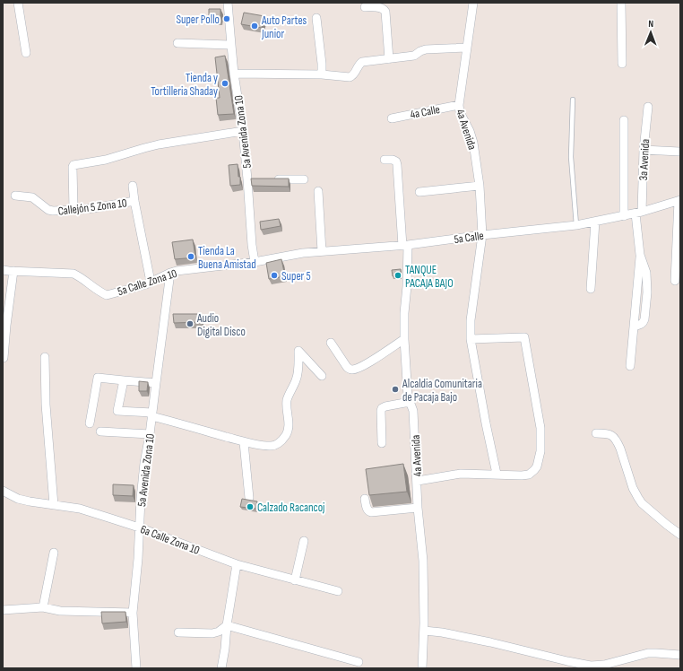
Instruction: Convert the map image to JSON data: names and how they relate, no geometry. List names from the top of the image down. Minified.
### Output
{"streets":{"street":["4a Calle","4a Avenida","5a Avenida Zona 10","3a Avenida","Callejón 5 Zona 10","5a Calle","5a Calle Zona 10","6a Calle Zona 10"]},"crossings":[["4a Calle","4a Avenida"],["4a Avenida","5a Calle"],["5a Avenida Zona 10","5a Calle"],["5a Avenida Zona 10","5a Calle Zona 10"],["5a Avenida Zona 10","6a Calle Zona 10"],["3a Avenida","5a Calle"],["Callejón 5 Zona 10","5a Calle Zona 10"],["5a Calle","5a Calle Zona 10"]],"places":["Super Pollo","Auto Partes Junior","Tienda y Tortilleria Shaday","Tienda La Buena Amistad","Super 5","TANQUE PACAJA BAJO","Audio Digital Disco","Alcaldia Comunitaria de Pacaja Bajo","Calzado Racancoj"],"north":"top"}
